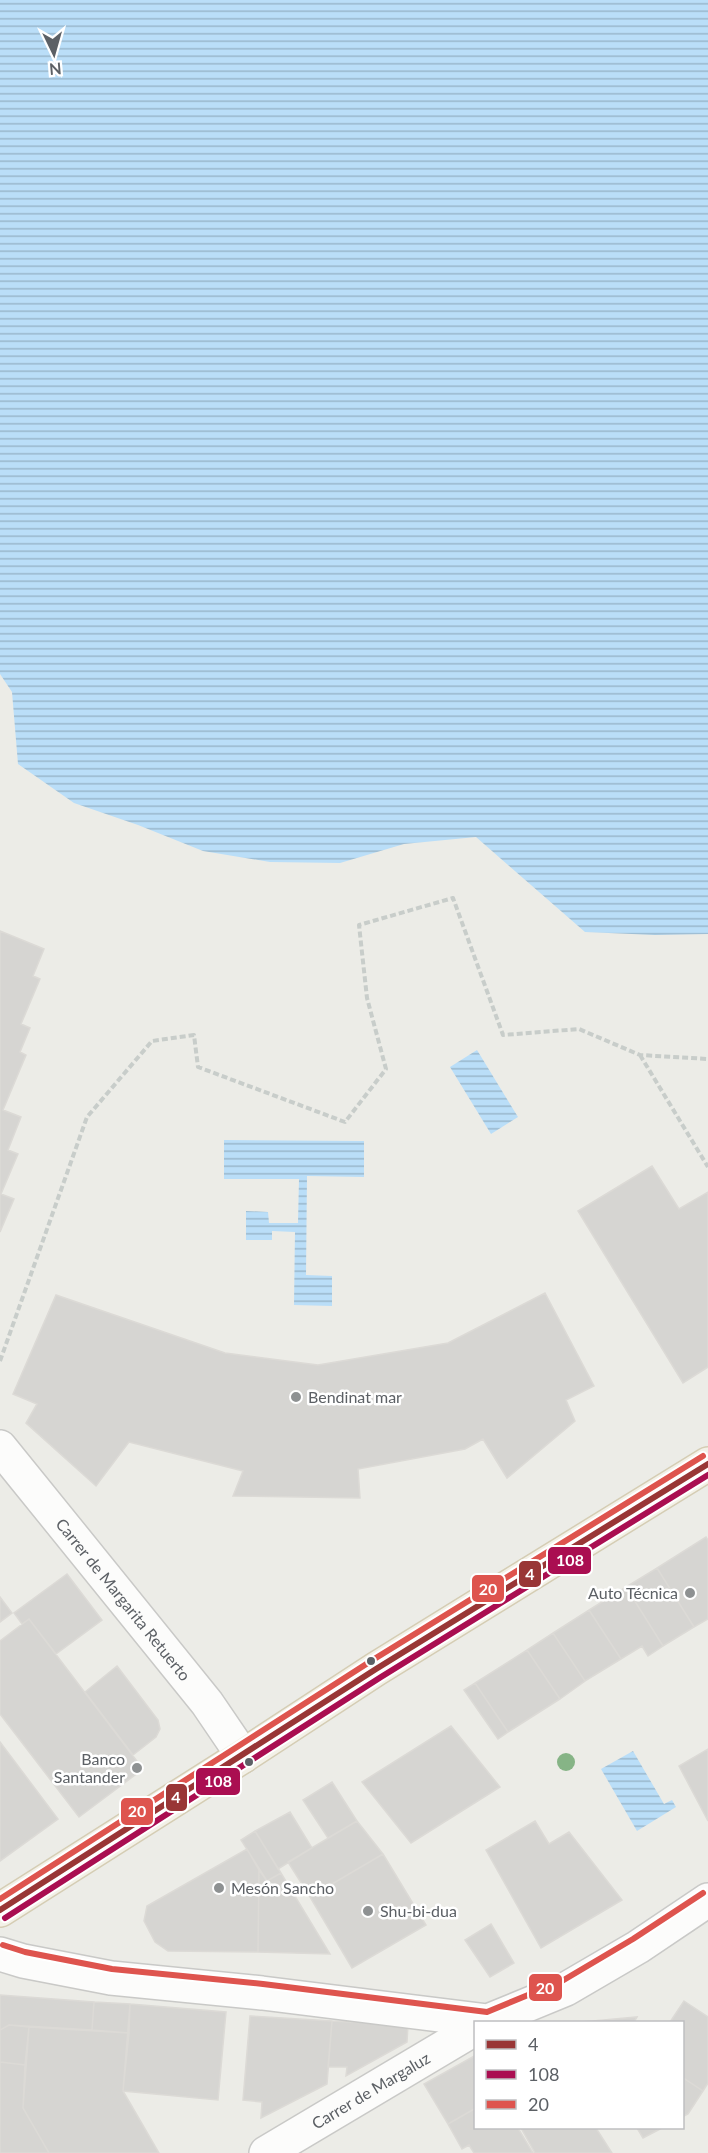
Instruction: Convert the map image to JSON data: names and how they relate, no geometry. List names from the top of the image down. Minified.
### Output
{"streets":{"street":["Carrer de Margarita Retuerto","Carrer de Margaluz"]},"places":["Bendinat mar","Auto Técnica","Banco Santander","Mesón Sancho","Shu-bi-dua"],"lines":["transit line 20","transit line 4","transit line 108"],"legend":["4","108","20"],"north":"bottom"}
